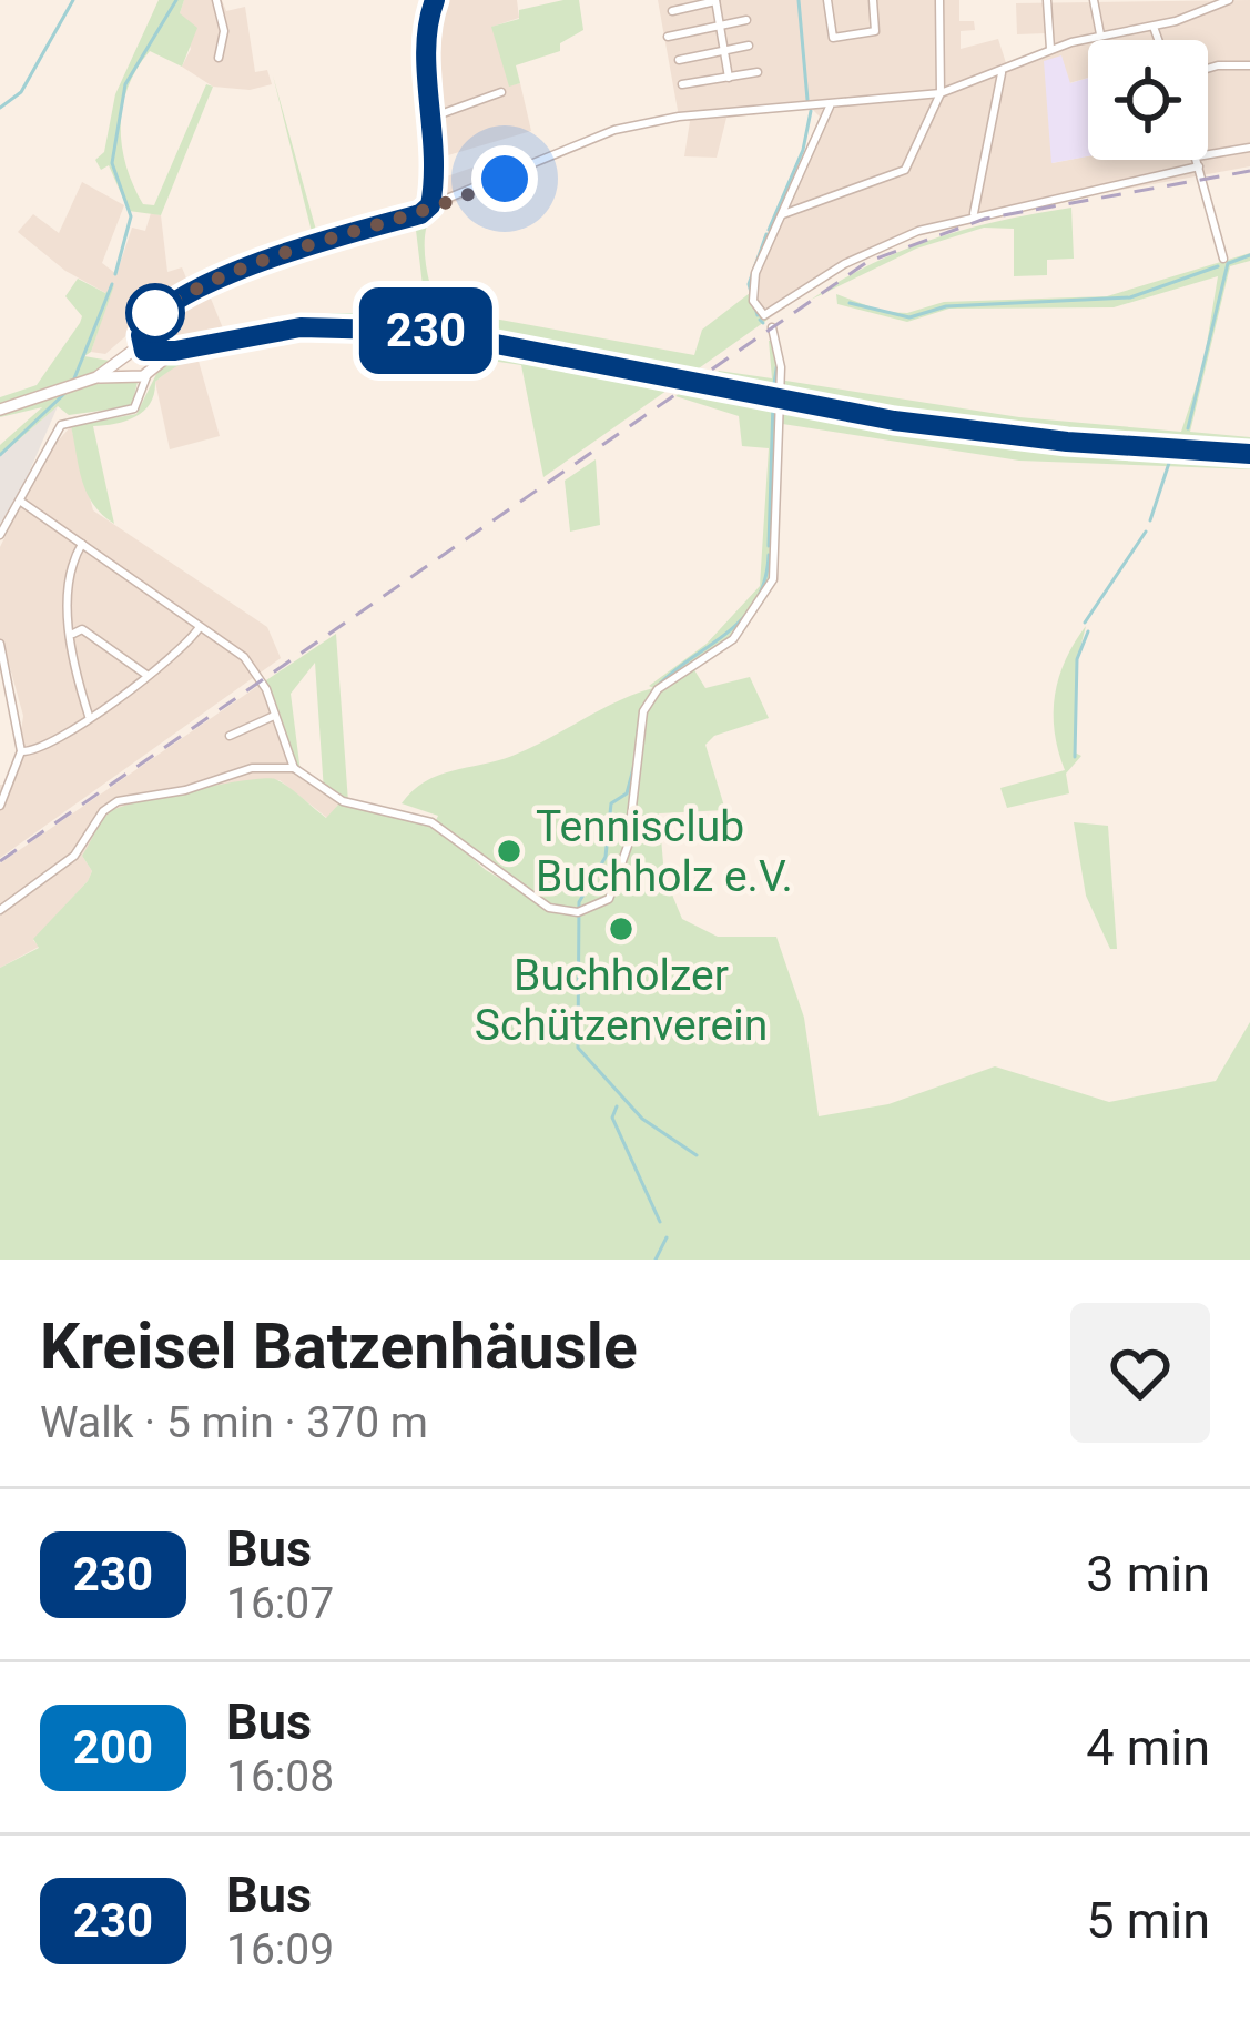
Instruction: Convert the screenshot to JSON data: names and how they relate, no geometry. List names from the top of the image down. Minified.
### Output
{"places":["Tennisclub Buchholz e.V.","Buchholzer Schützenverein"],"lines":["bus line 230"],"page":{"on_map":"230","heading":["Kreisel Batzenhäusle","Walk · 5 min · 370 m"],"list":[{"mark":"230","name":"Bus","note":"16:07","value":"3 min"},{"mark":"200","name":"Bus","note":"16:08","value":"4 min"},{"mark":"230","name":"Bus","note":"16:09","value":"5 min"}]}}
